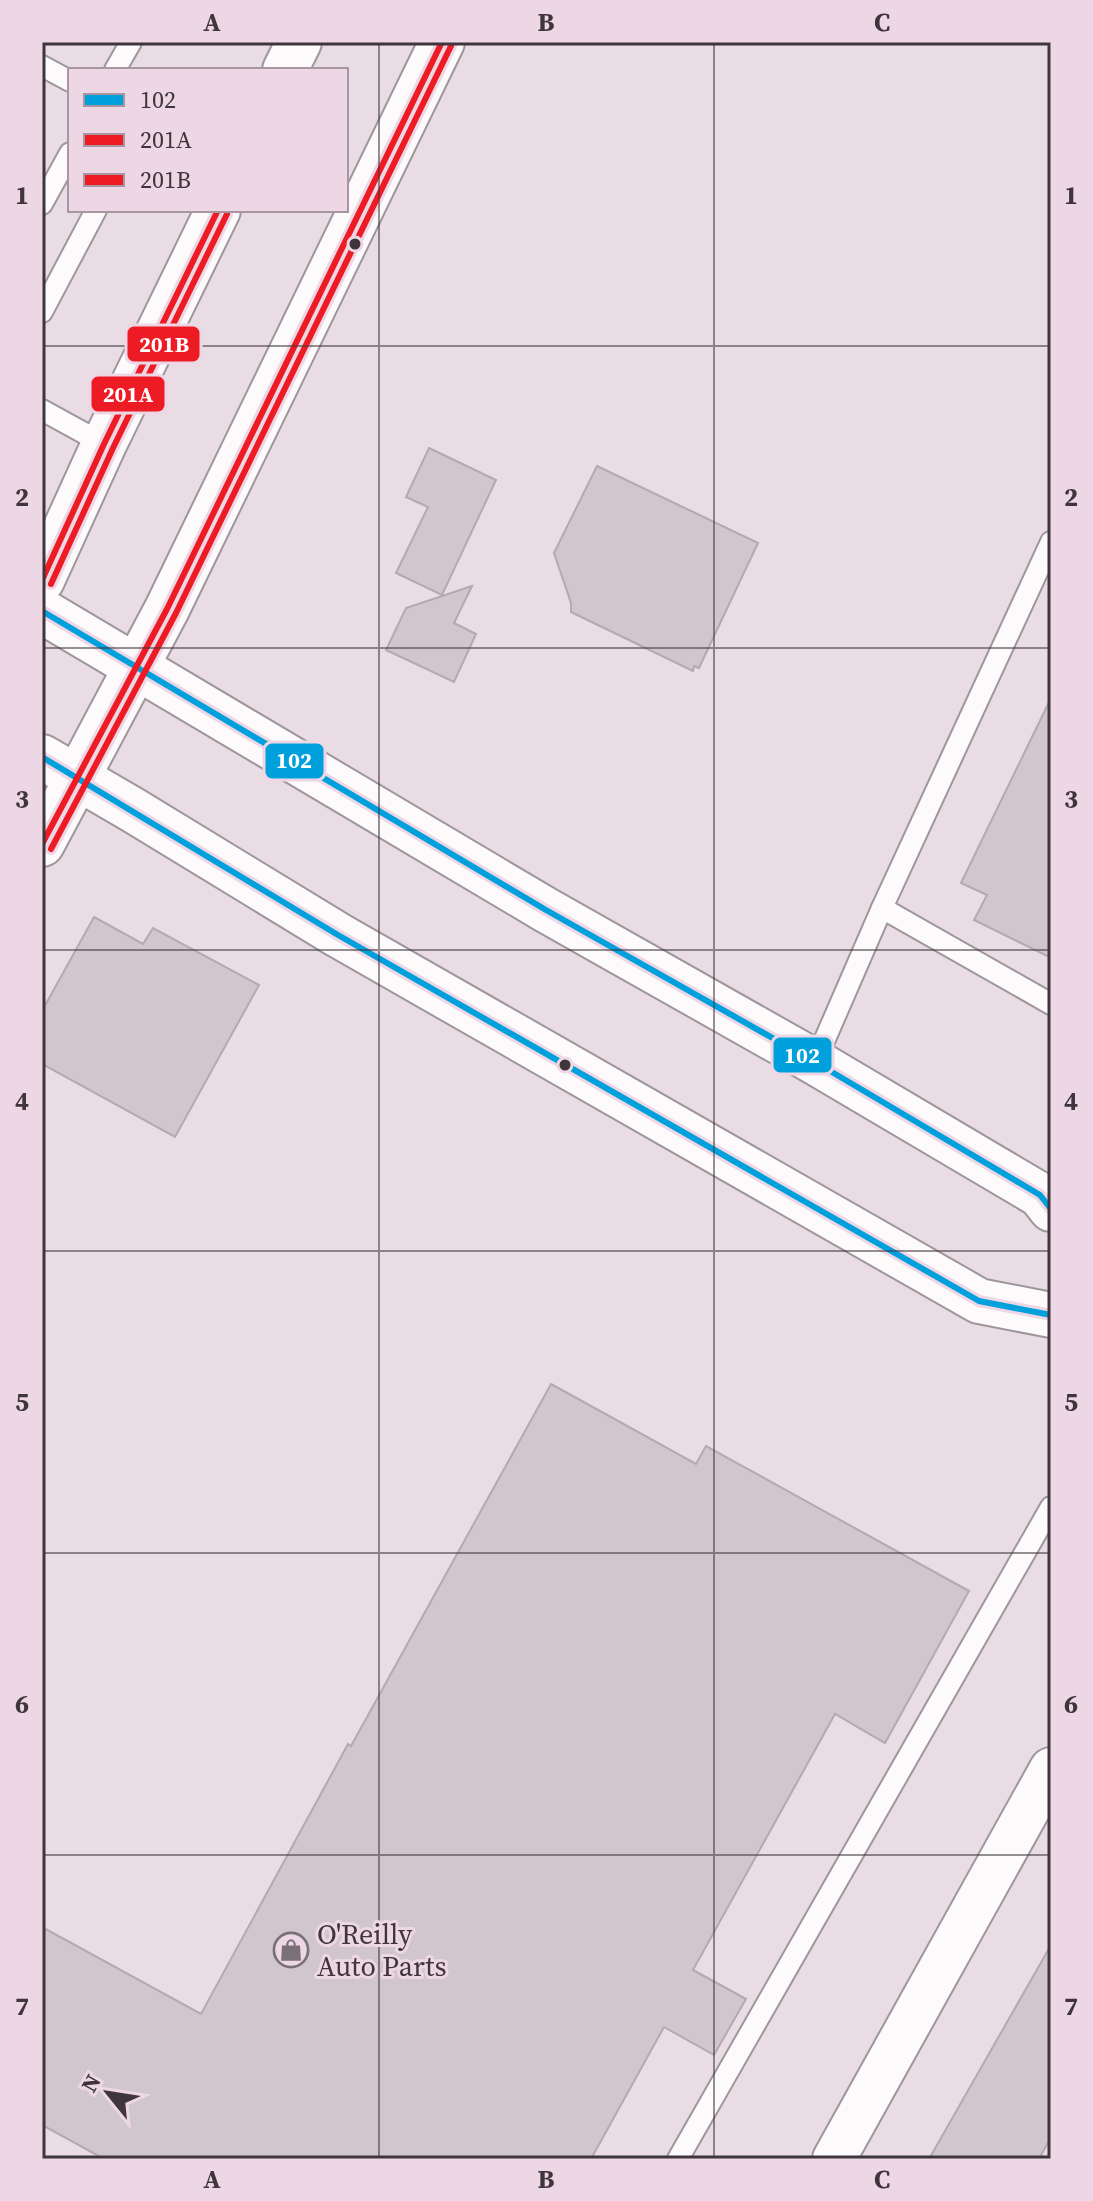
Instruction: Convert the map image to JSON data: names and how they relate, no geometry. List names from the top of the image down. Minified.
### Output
{"places":{"shop":["O'Reilly Auto Parts"]},"lines":["transit line 201A","transit line 201B","transit line 102"],"legend":["102","201A","201B"],"north":"top left","grid":{"columns":["A","B","C"],"rows":["1","2","3","4","5","6","7"]}}
